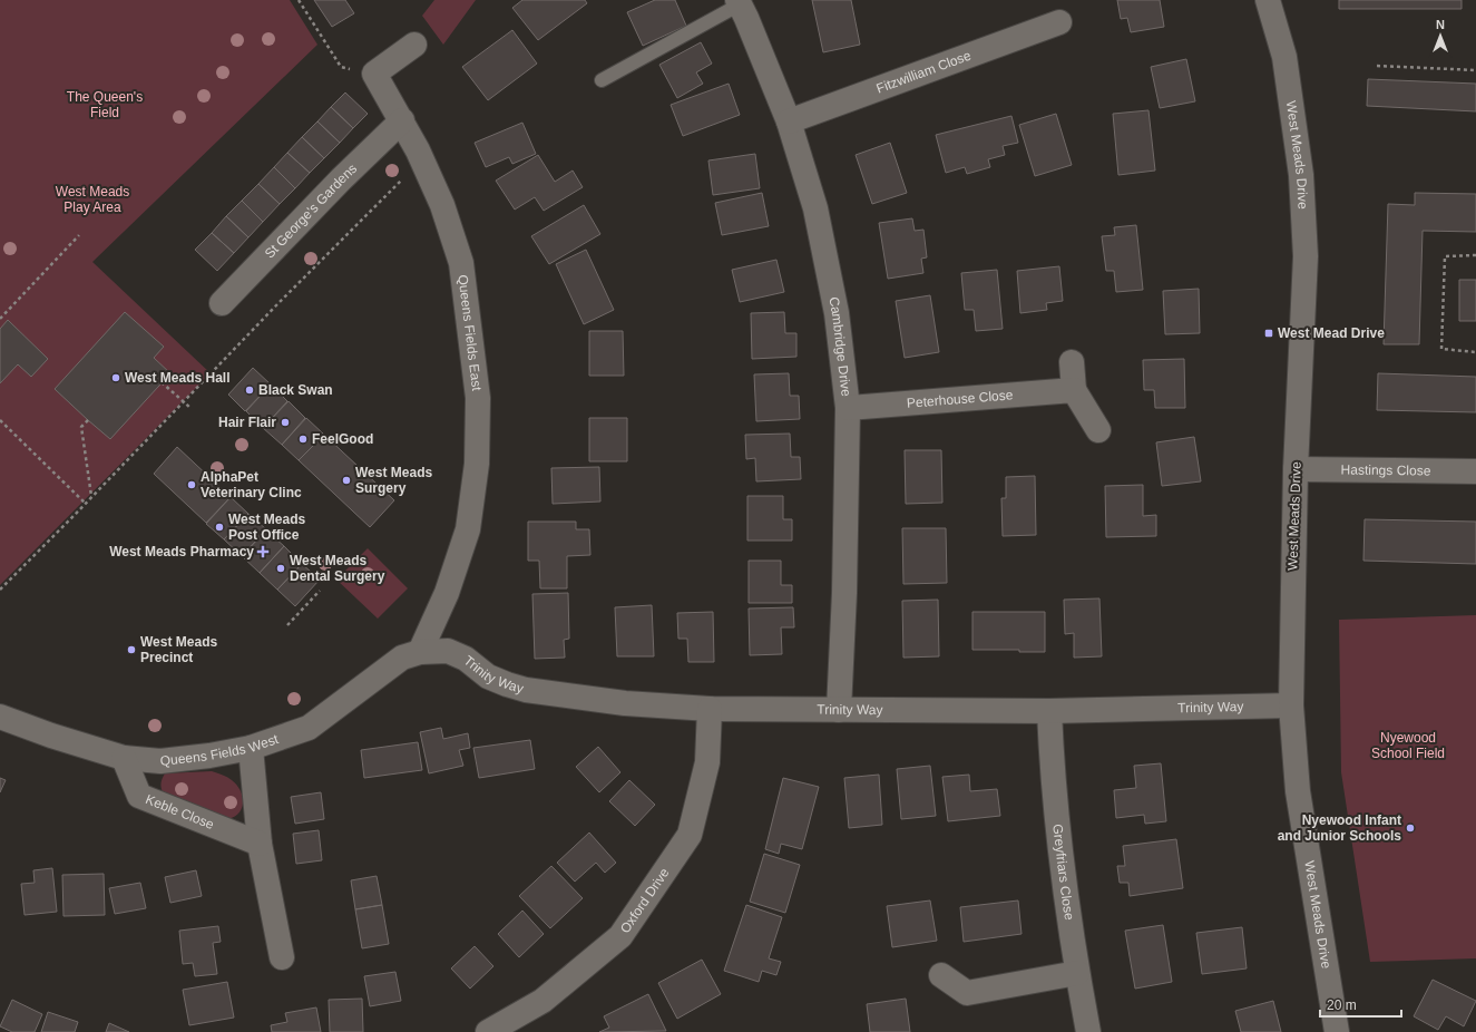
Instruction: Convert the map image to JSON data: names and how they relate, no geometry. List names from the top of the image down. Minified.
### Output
{"streets":{"street":["Fitzwilliam Close","West Meads Drive","St George's Gardens","Queens Fields East","Cambridge Drive","Peterhouse Close","Hastings Close","Trinity Way","Queens Fields West","Keble Close","Greyfriars Close","Oxford Drive"]},"crossings":[["Fitzwilliam Close","Cambridge Drive"],["West Meads Drive","Hastings Close"],["West Meads Drive","Trinity Way"],["St George's Gardens","Queens Fields East"],["Queens Fields East","Trinity Way"],["Queens Fields East","Queens Fields West"],["Cambridge Drive","Peterhouse Close"],["Cambridge Drive","Trinity Way"],["Trinity Way","Queens Fields West"],["Trinity Way","Greyfriars Close"],["Trinity Way","Oxford Drive"],["Queens Fields West","Keble Close"]],"parks":["The Queen's Field","West Meads Play Area","Nyewood School Field"],"places":{"transit":["West Mead Drive"],"other":["West Meads Hall","Black Swan","Hair Flair","FeelGood","West Meads Surgery","AlphaPet Veterinary Clinc","West Meads Post Office","West Meads Dental Surgery","West Meads Precinct","Nyewood Infant and Junior Schools"],"health":["West Meads Pharmacy"]},"scale_bar":"20 m","north":"top"}
